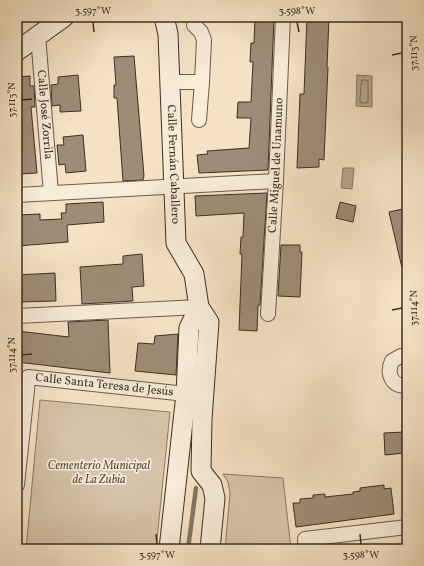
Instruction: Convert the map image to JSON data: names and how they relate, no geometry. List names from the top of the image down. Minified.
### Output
{"streets":{"street":["Calle José Zorrila","Calle Fernán Caballero","Calle Miguel de Unamuno","Calle Santa Teresa de Jesús"]},"crossings":[["Calle Fernán Caballero","Calle Santa Teresa de Jesús"]],"parks":["Cementerio Municipal de La Zubia"],"coordinates":["3.597°W","3.598°W","37.113°N","37.114°N"]}
